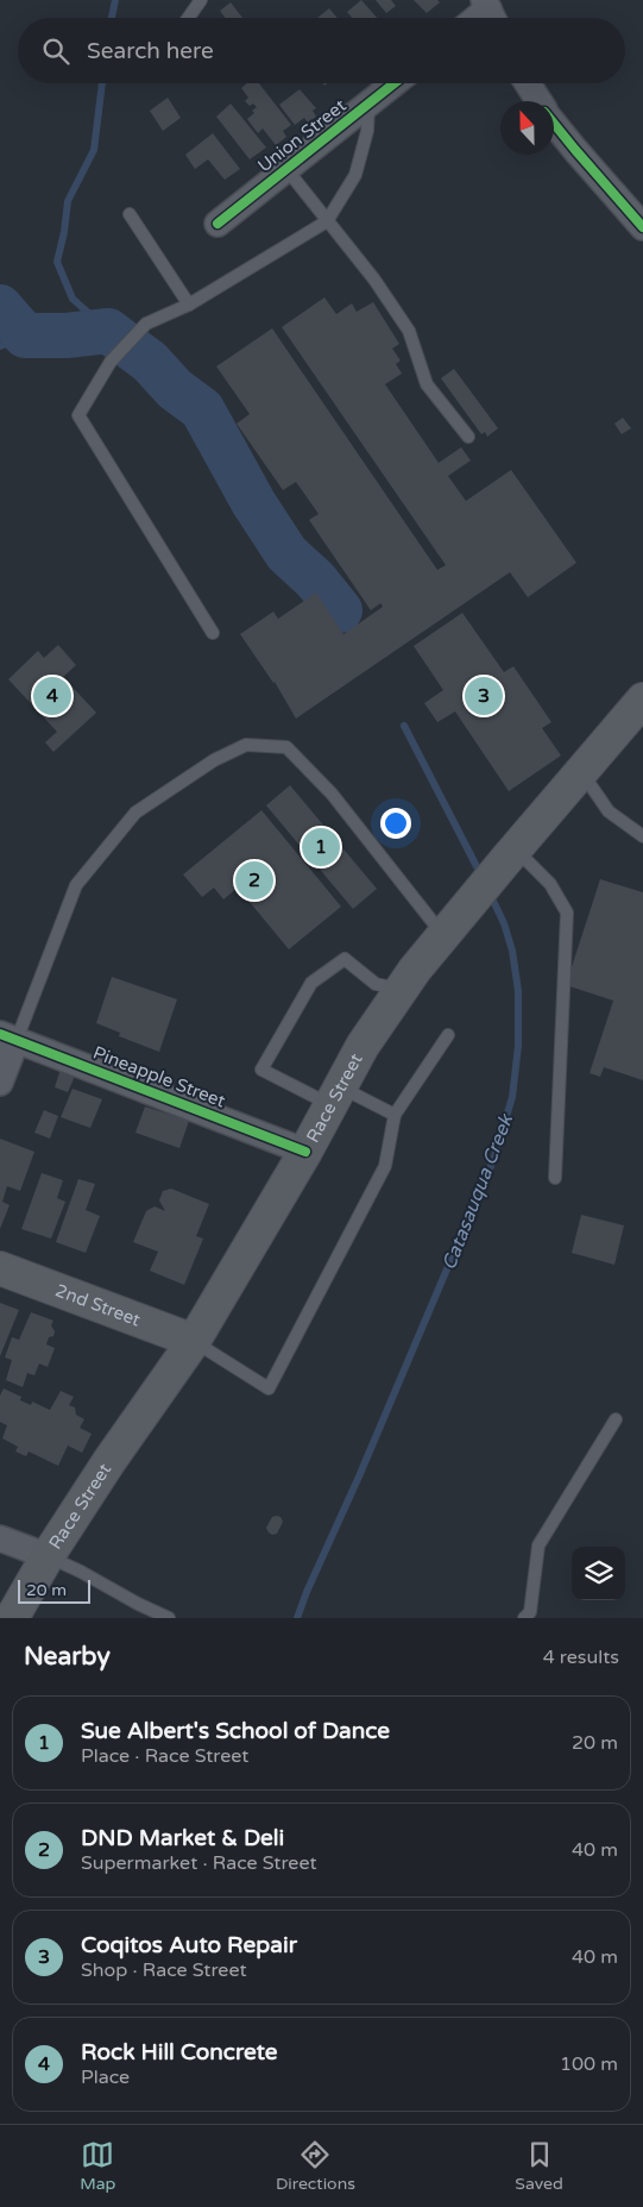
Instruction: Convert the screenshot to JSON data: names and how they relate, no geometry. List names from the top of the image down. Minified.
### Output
{"streets":{"main road":["Race Street","2nd Street"],"street":["Union Street","Pineapple Street"]},"crossings":[["Pineapple Street","Race Street"],["Race Street","2nd Street"]],"water":["Catasauqua Creek"],"scale_bar":"20 m","north":"top","page":{"search":"Search here","pins":["3","4","1","2"],"scale":"20 m","heading":["Nearby","4 results"],"list":[{"mark":"1","name":"Sue Albert's School of Dance","note":"Place · Race Street","value":"20 m"},{"mark":"2","name":"DND Market & Deli","note":"Supermarket · Race Street","value":"40 m"},{"mark":"3","name":"Coqitos Auto Repair","note":"Shop · Race Street","value":"40 m"},{"mark":"4","name":"Rock Hill Concrete","note":"Place","value":"100 m"}],"nav":["Map","Directions","Saved"]}}
